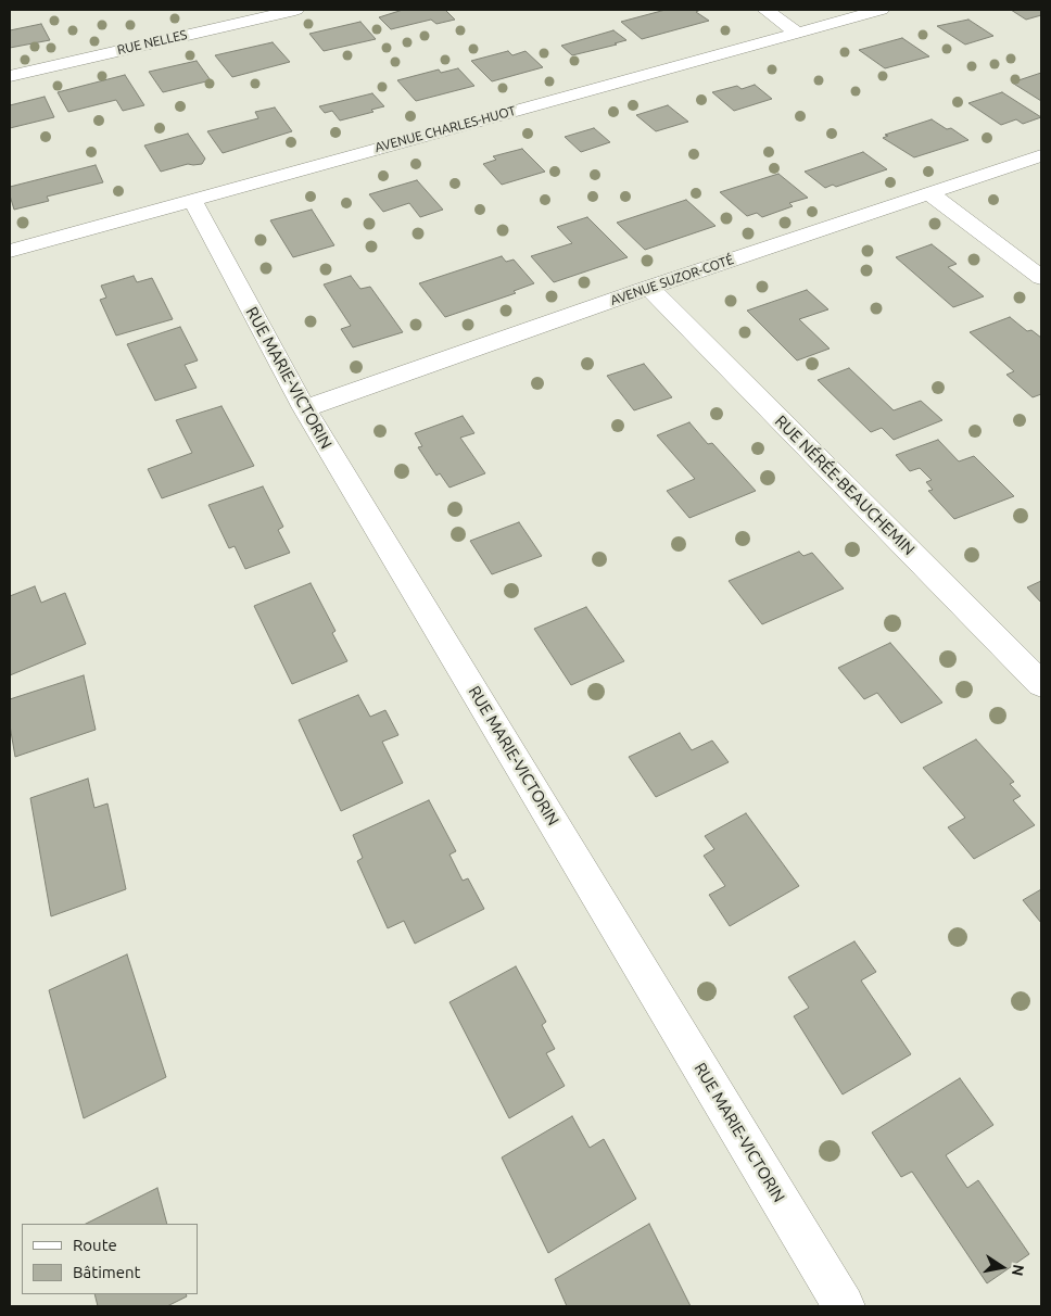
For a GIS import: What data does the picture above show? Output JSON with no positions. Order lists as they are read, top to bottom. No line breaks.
{"streets":{"street":["RUE NELLES","AVENUE CHARLES-HUOT","AVENUE SUZOR-COTÉ","RUE MARIE-VICTORIN","RUE NÉRÉE-BEAUCHEMIN"]},"crossings":[["AVENUE CHARLES-HUOT","RUE MARIE-VICTORIN"],["AVENUE SUZOR-COTÉ","RUE MARIE-VICTORIN"],["AVENUE SUZOR-COTÉ","RUE NÉRÉE-BEAUCHEMIN"]],"legend":["Route","Bâtiment"],"north":"right"}
